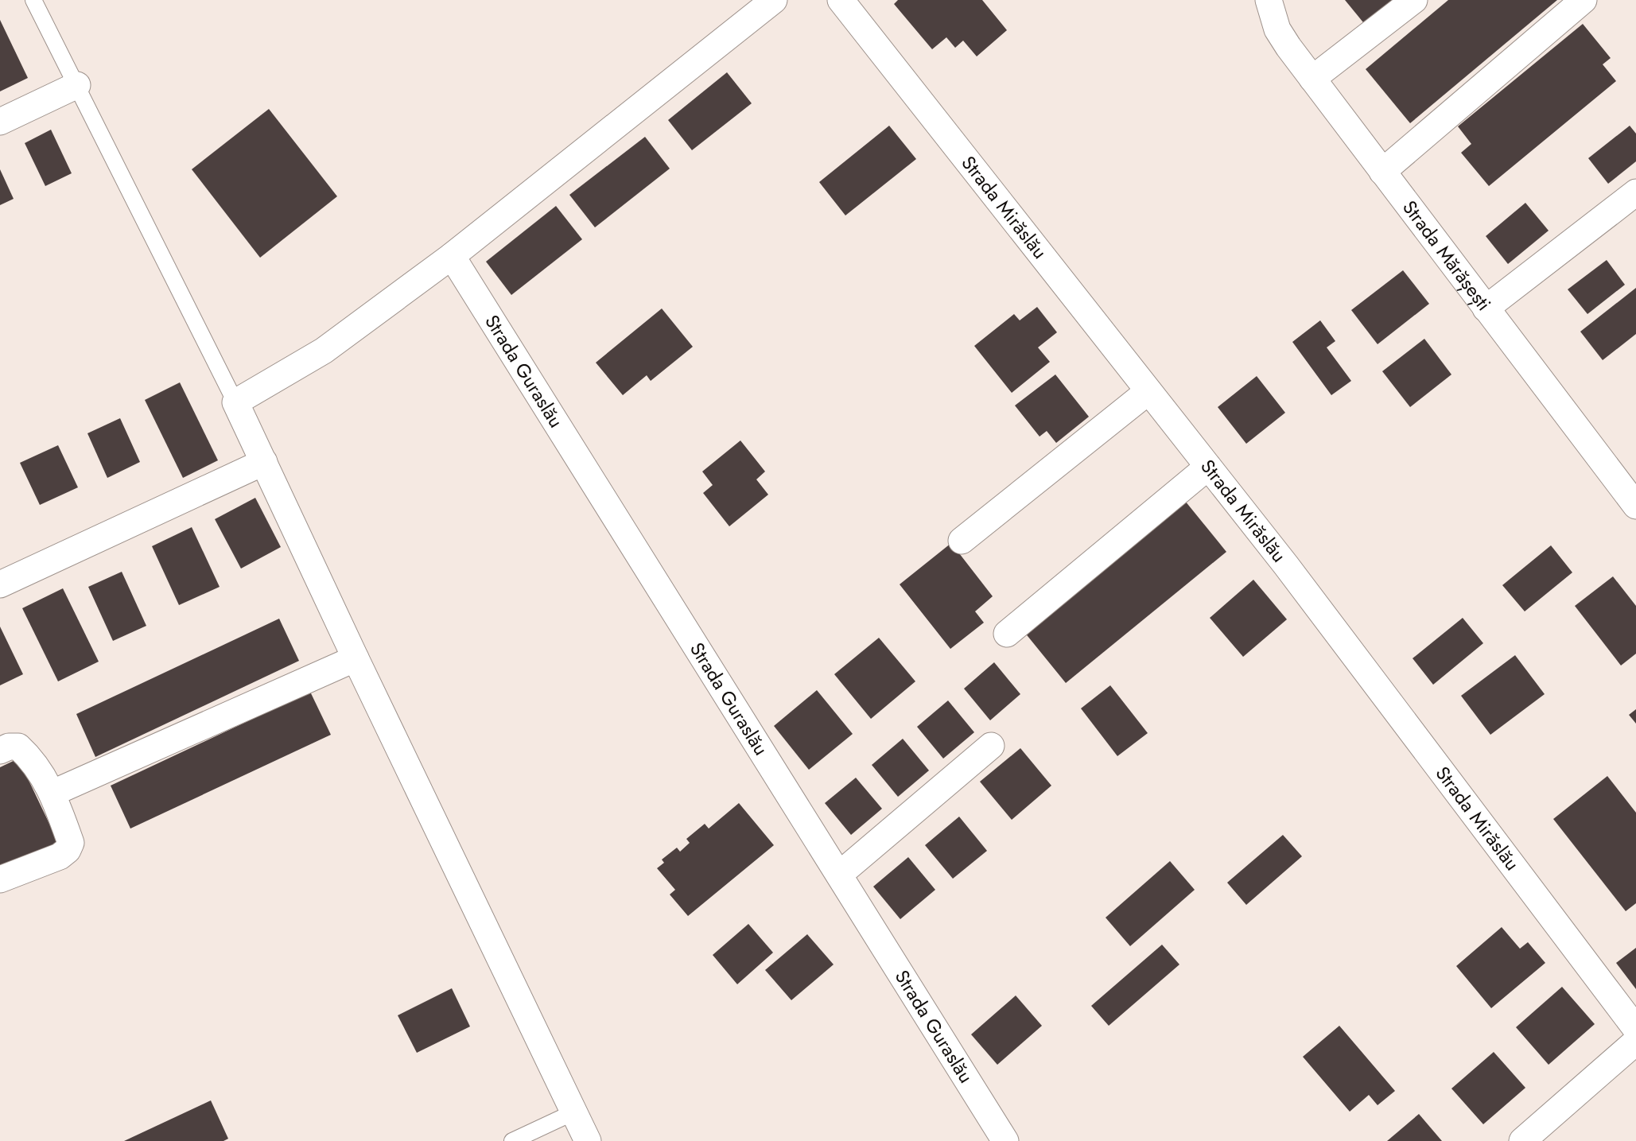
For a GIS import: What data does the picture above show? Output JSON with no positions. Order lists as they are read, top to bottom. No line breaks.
{"streets":{"street":["Strada Mirăslău","Strada Mărășești","Strada Guraslău"]}}
